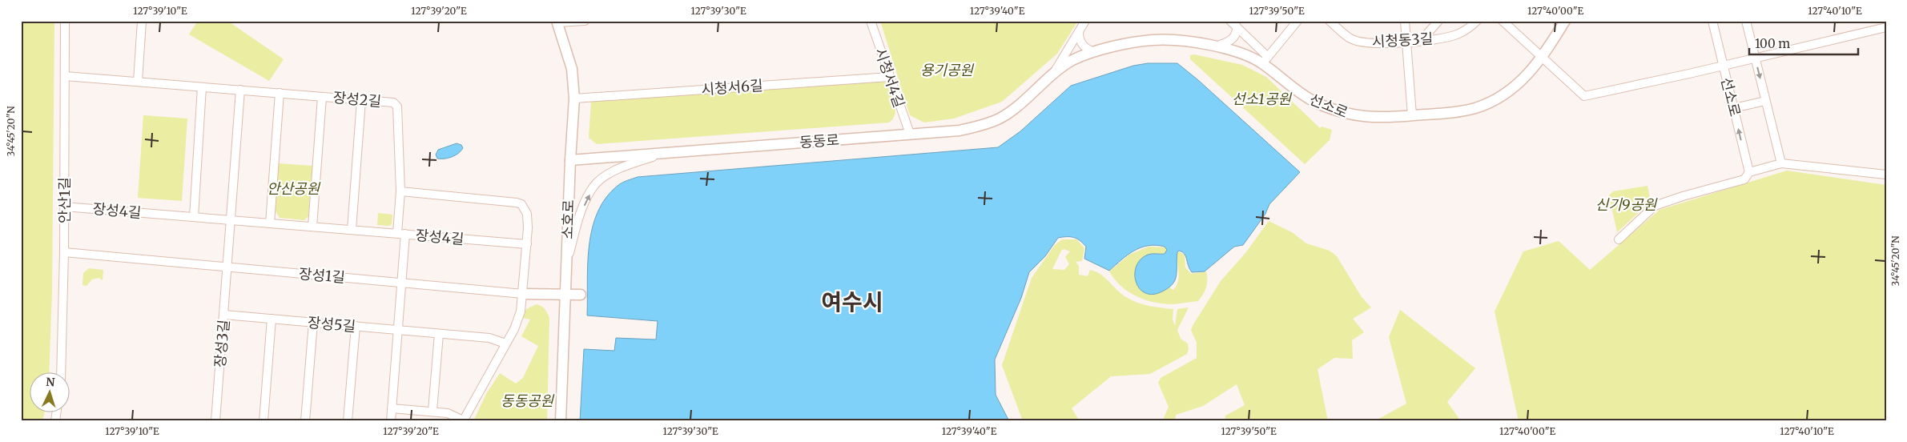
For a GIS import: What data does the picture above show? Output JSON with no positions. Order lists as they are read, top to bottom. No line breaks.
{"streets":{"street":["시청동3길","시청서4길","시청서6길","선소로","장성2길","동동로","안산1길","장성4길","소호로","장성1길","장성5길","장성3길"]},"crossings":[["시청서4길","시청서6길"],["시청서4길","동동로"],["시청서6길","소호로"],["선소로","동동로"],["장성2길","안산1길"],["장성2길","장성4길"],["장성2길","장성1길"],["장성2길","장성5길"],["장성2길","장성3길"],["동동로","소호로"],["안산1길","장성4길"],["안산1길","장성1길"],["장성4길","장성3길"],["소호로","장성1길"],["장성1길","장성3길"],["장성5길","장성3길"]],"districts":["여수시"],"parks":["용기공원","선소1공원","안산공원","신기9공원","동동공원"],"scale_bar":"100 m","north":"top","coordinates":["127°39'10\"E","127°39'20\"E","127°39'30\"E","127°39'40\"E","127°39'50\"E","127°40'00\"E","127°40'10\"E","34°45'20\"N"]}
